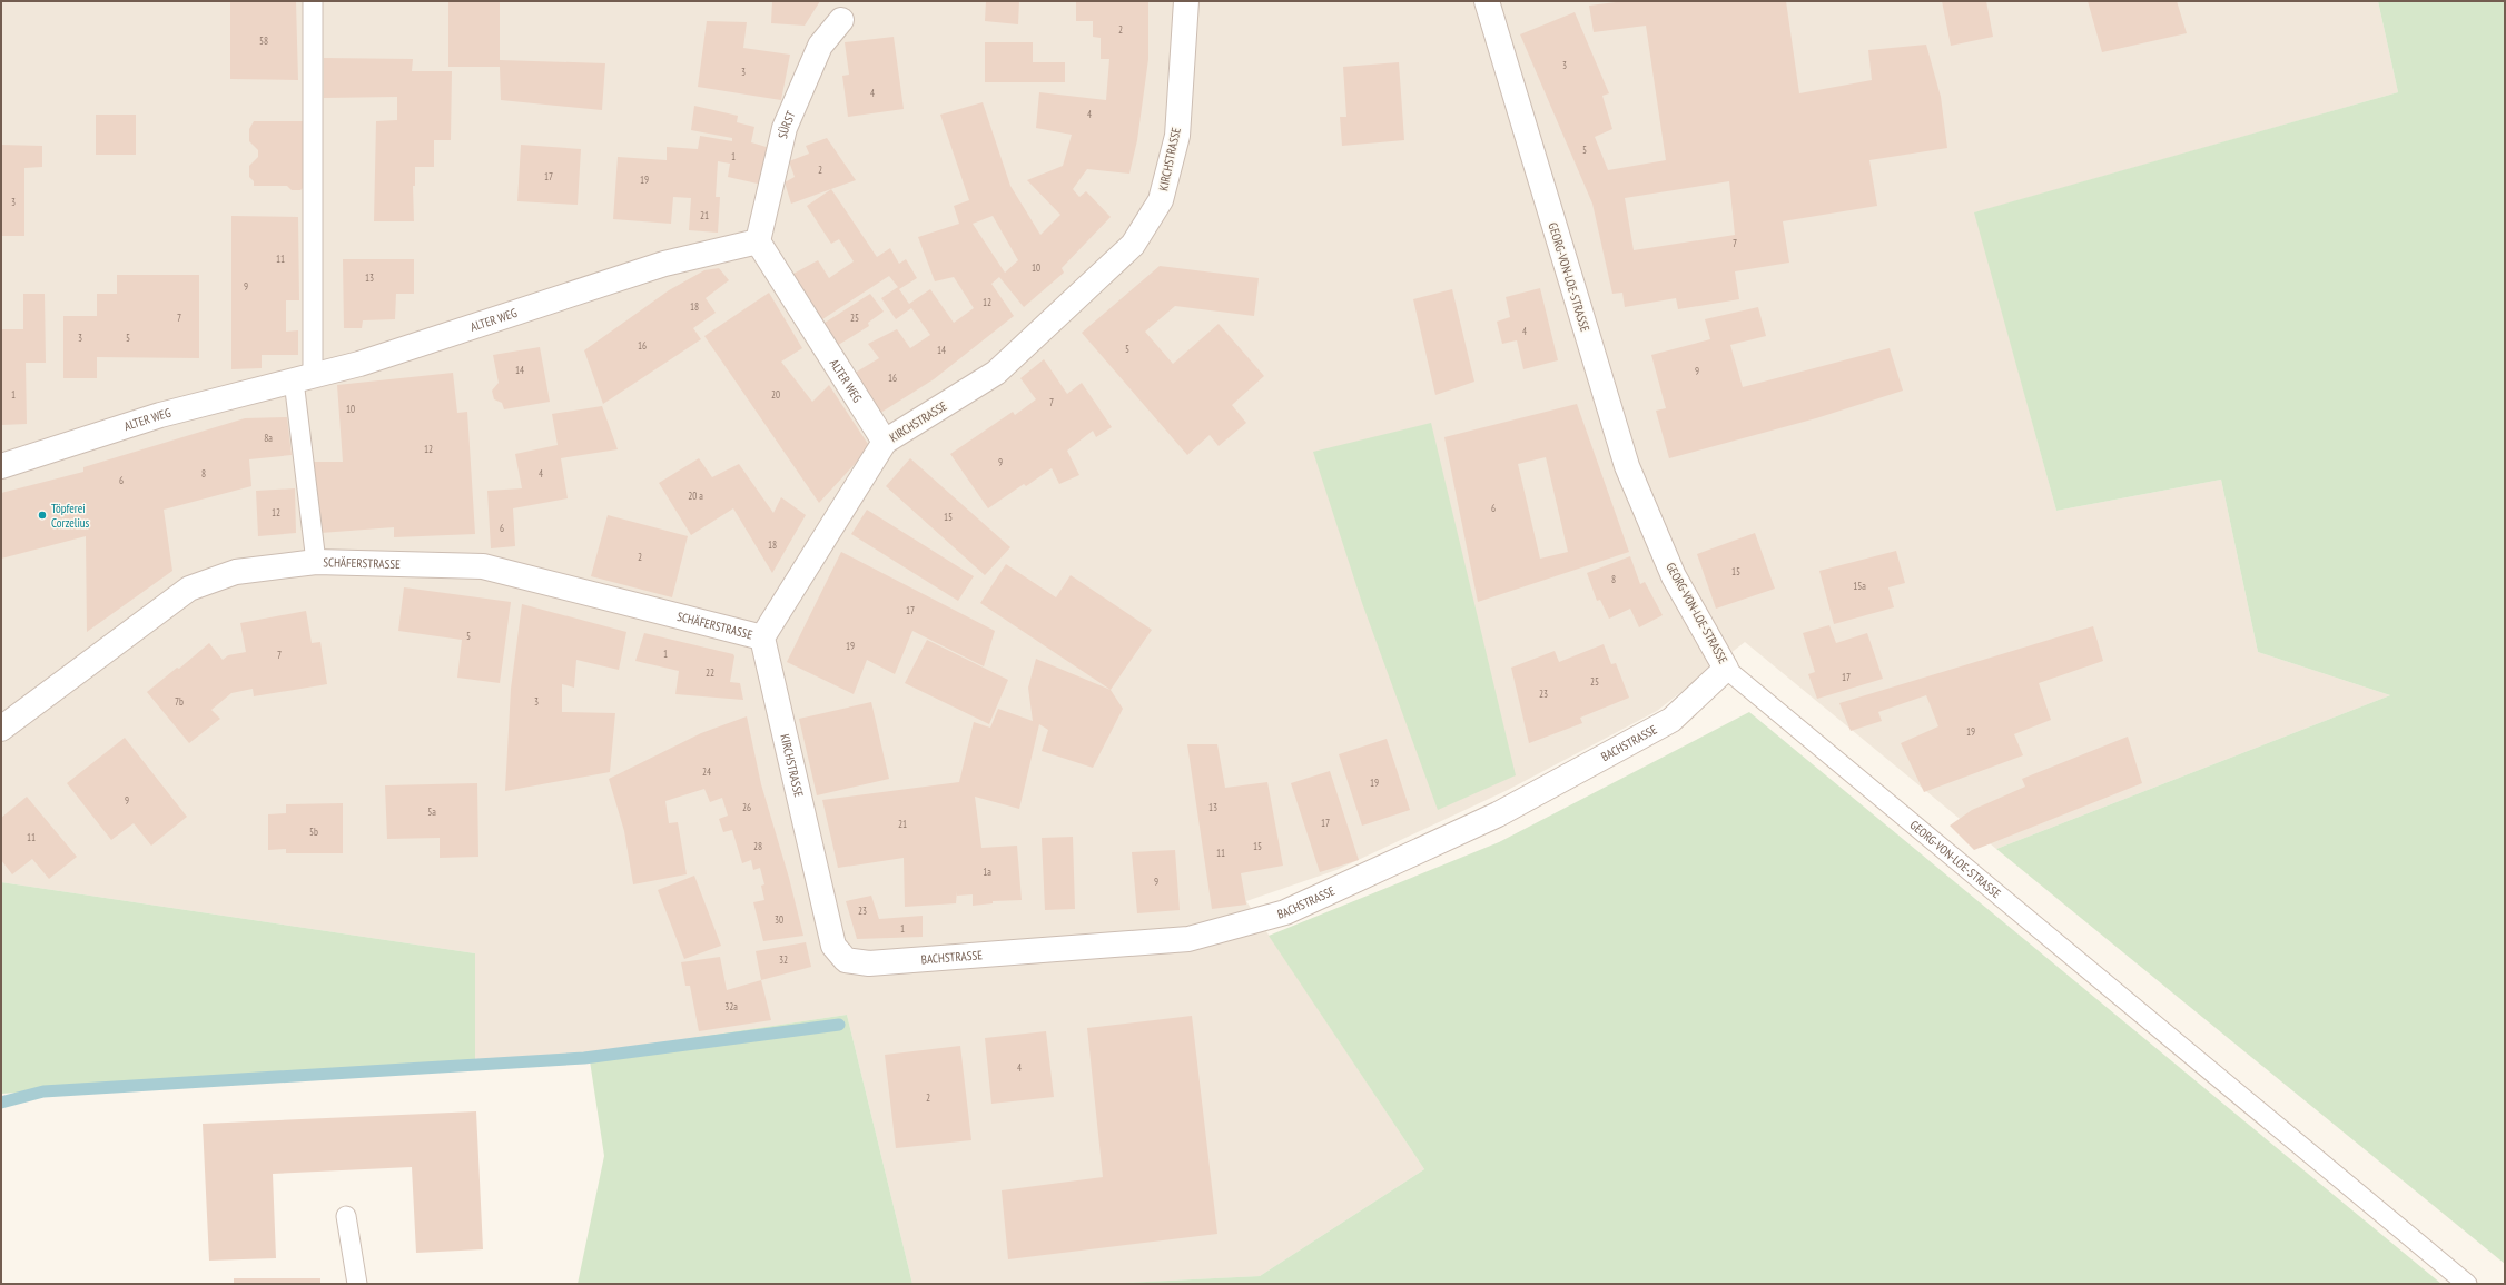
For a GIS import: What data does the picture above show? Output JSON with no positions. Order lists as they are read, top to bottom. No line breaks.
{"streets":{"street":["SÜRST","KIRCHSTRASSE","GEORG-VON-LOE-STRASSE","ALTER WEG","SCHÄFERSTRASSE","BACHSTRASSE"]},"crossings":[["SÜRST","ALTER WEG"],["KIRCHSTRASSE","ALTER WEG"],["KIRCHSTRASSE","SCHÄFERSTRASSE"],["KIRCHSTRASSE","BACHSTRASSE"],["GEORG-VON-LOE-STRASSE","BACHSTRASSE"]],"places":["Töpferei Corzelius"],"house_numbers":["2","58","3","3","4","4","5","1","2","17","19","3","21","7","11","10","13","9","12","18","7","25","4","3","5","16","5","14","14","9","16","1","20","7","10","8a","12","9","8","4","6","20 a","6","12","15","6","18","2","15","8","15a","17","5","19","1","7","22","17","25","23","7b","3","19","24","19","9","26","13","5a","17","21","5b","11","28","15","11","1a","9","23","30","1","32","32a","4","2"]}
